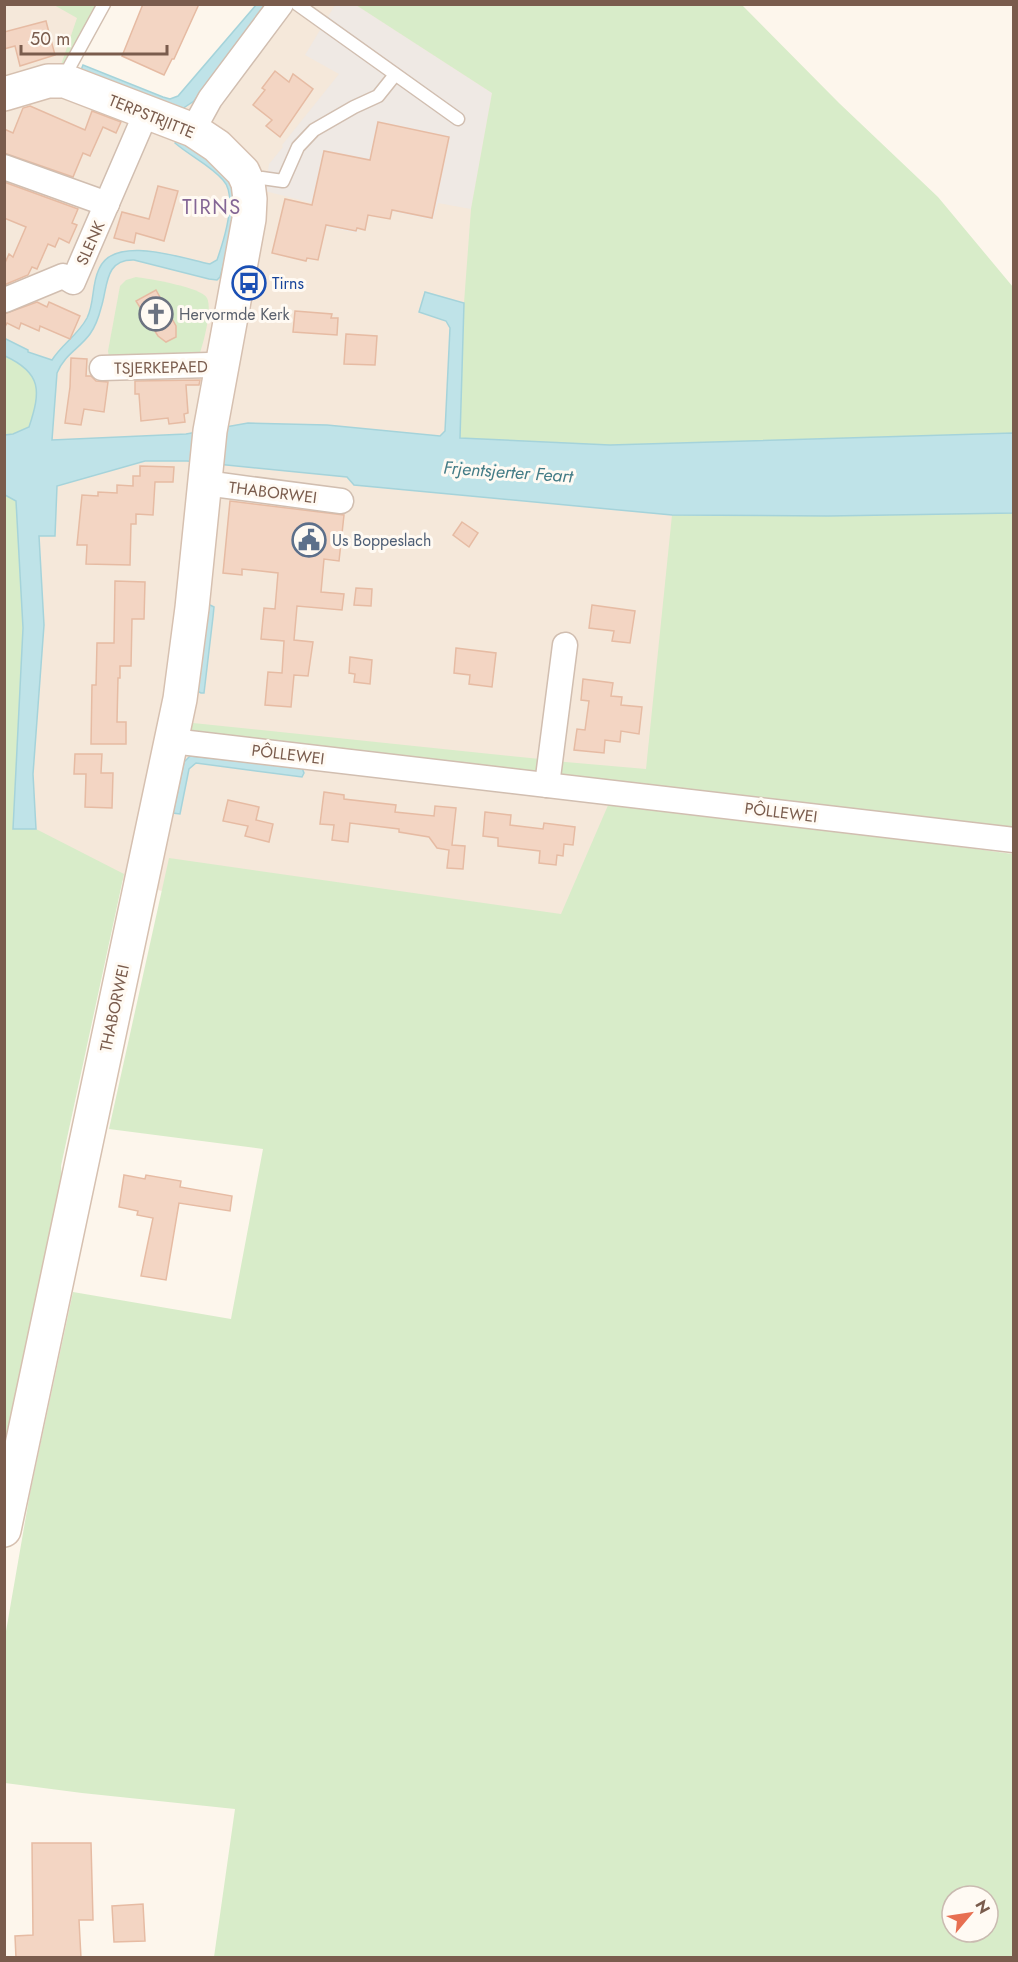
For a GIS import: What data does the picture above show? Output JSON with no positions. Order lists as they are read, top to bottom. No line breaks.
{"streets":{"street":["TERPSTRJITTE","SLENK","TSJERKEPAED","THABORWEI","PÔLLEWEI"]},"crossings":[["TERPSTRJITTE","SLENK"],["TSJERKEPAED","THABORWEI"],["THABORWEI","PÔLLEWEI"]],"districts":["TIRNS"],"water":["Frjentsjerter Feart"],"places":{"bus stop":["Tirns"],"church":["Hervormde Kerk"],"public building":["Us Boppeslach"]},"scale_bar":"50 m","north":"top right"}
